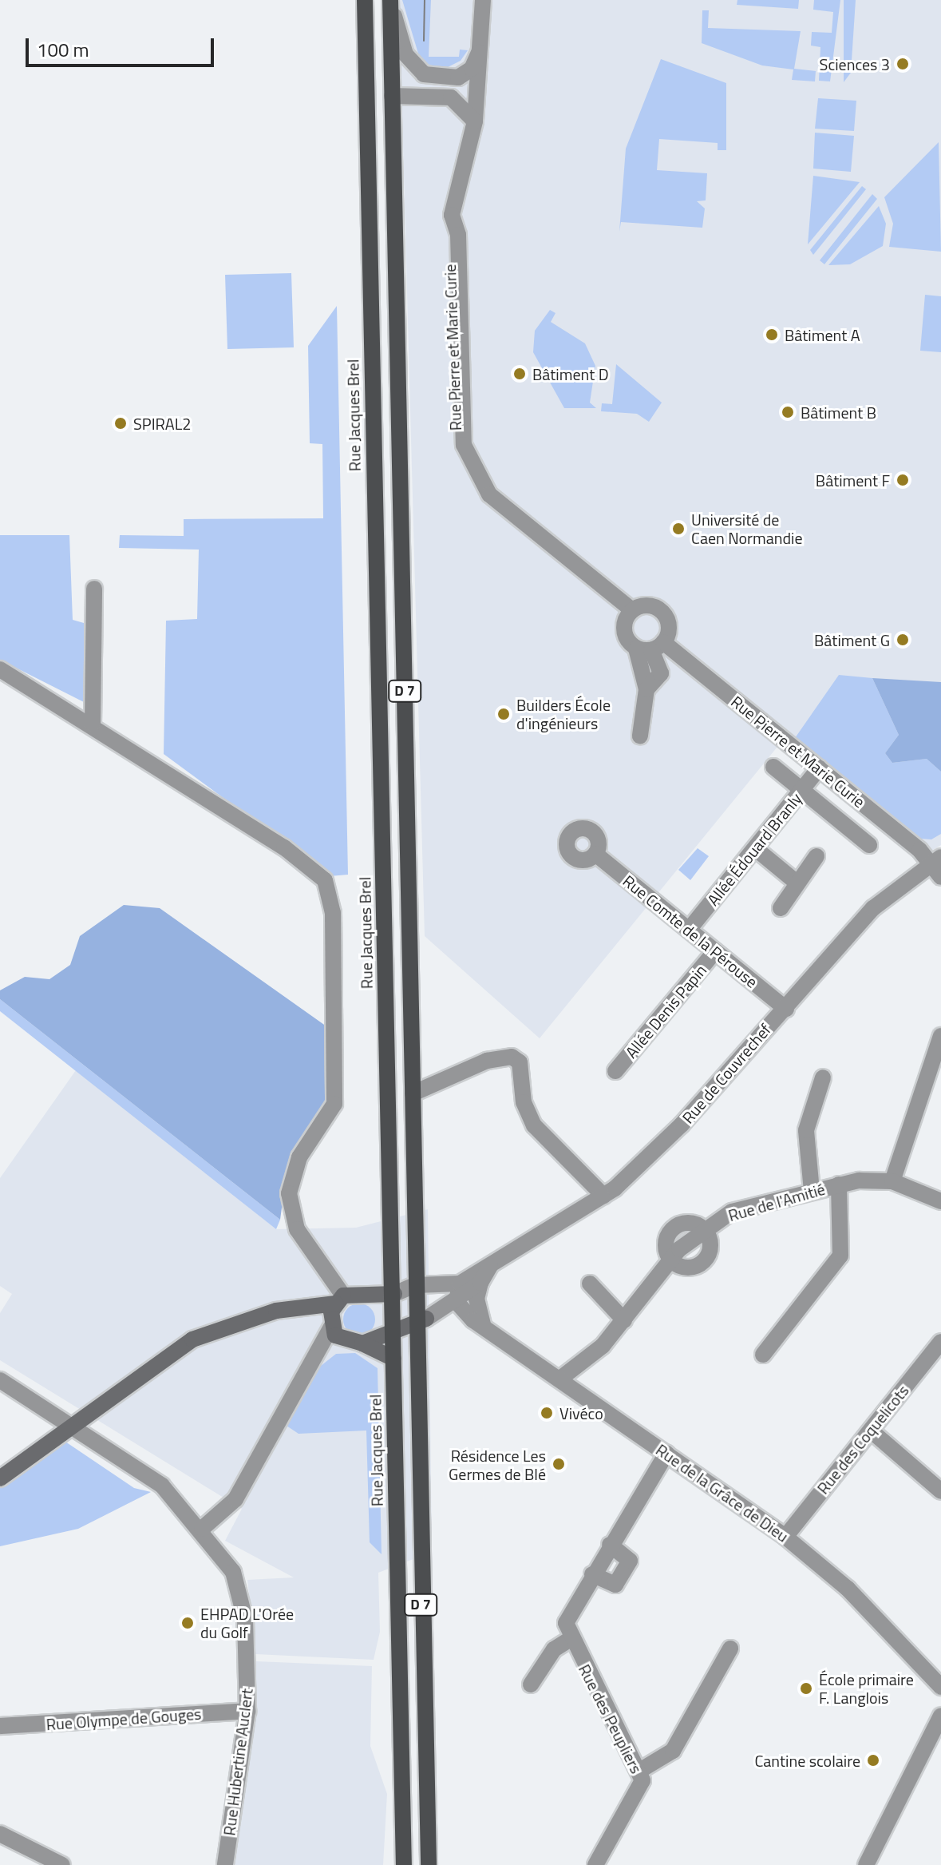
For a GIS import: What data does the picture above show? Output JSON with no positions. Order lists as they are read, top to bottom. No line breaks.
{"streets":{"main road":["Rue Jacques Brel","D 7"],"street":["Rue Pierre et Marie Curie","Allée Édouard Branly","Rue Comte de la Pérouse","Allée Denis Papin","Rue de Couvrechef","Rue de l'Amitié","Rue des Coquelicots","Rue de la Grâce de Dieu","Rue Olympe de Gouges","Rue des Peupliers","Rue Hubertine Auclert"]},"crossings":[["Rue Pierre et Marie Curie","Allée Édouard Branly"],["Rue Pierre et Marie Curie","Rue de Couvrechef"],["Rue Jacques Brel","Rue de Couvrechef"],["D 7","Rue de Couvrechef"],["Allée Édouard Branly","Rue Comte de la Pérouse"],["Rue Comte de la Pérouse","Allée Denis Papin"],["Rue Comte de la Pérouse","Rue de Couvrechef"],["Rue de Couvrechef","Rue de la Grâce de Dieu"],["Rue des Coquelicots","Rue de la Grâce de Dieu"],["Rue Olympe de Gouges","Rue Hubertine Auclert"]],"places":["Sciences 3","Bâtiment A","Bâtiment D","Bâtiment B","SPIRAL2","Bâtiment F","Université de Caen Normandie","Bâtiment G","Builders École d'ingénieurs","Vivéco","Résidence Les Germes de Blé","EHPAD L'Orée du Golf","École primaire F. Langlois","Cantine scolaire"],"scale_bar":"100 m"}
